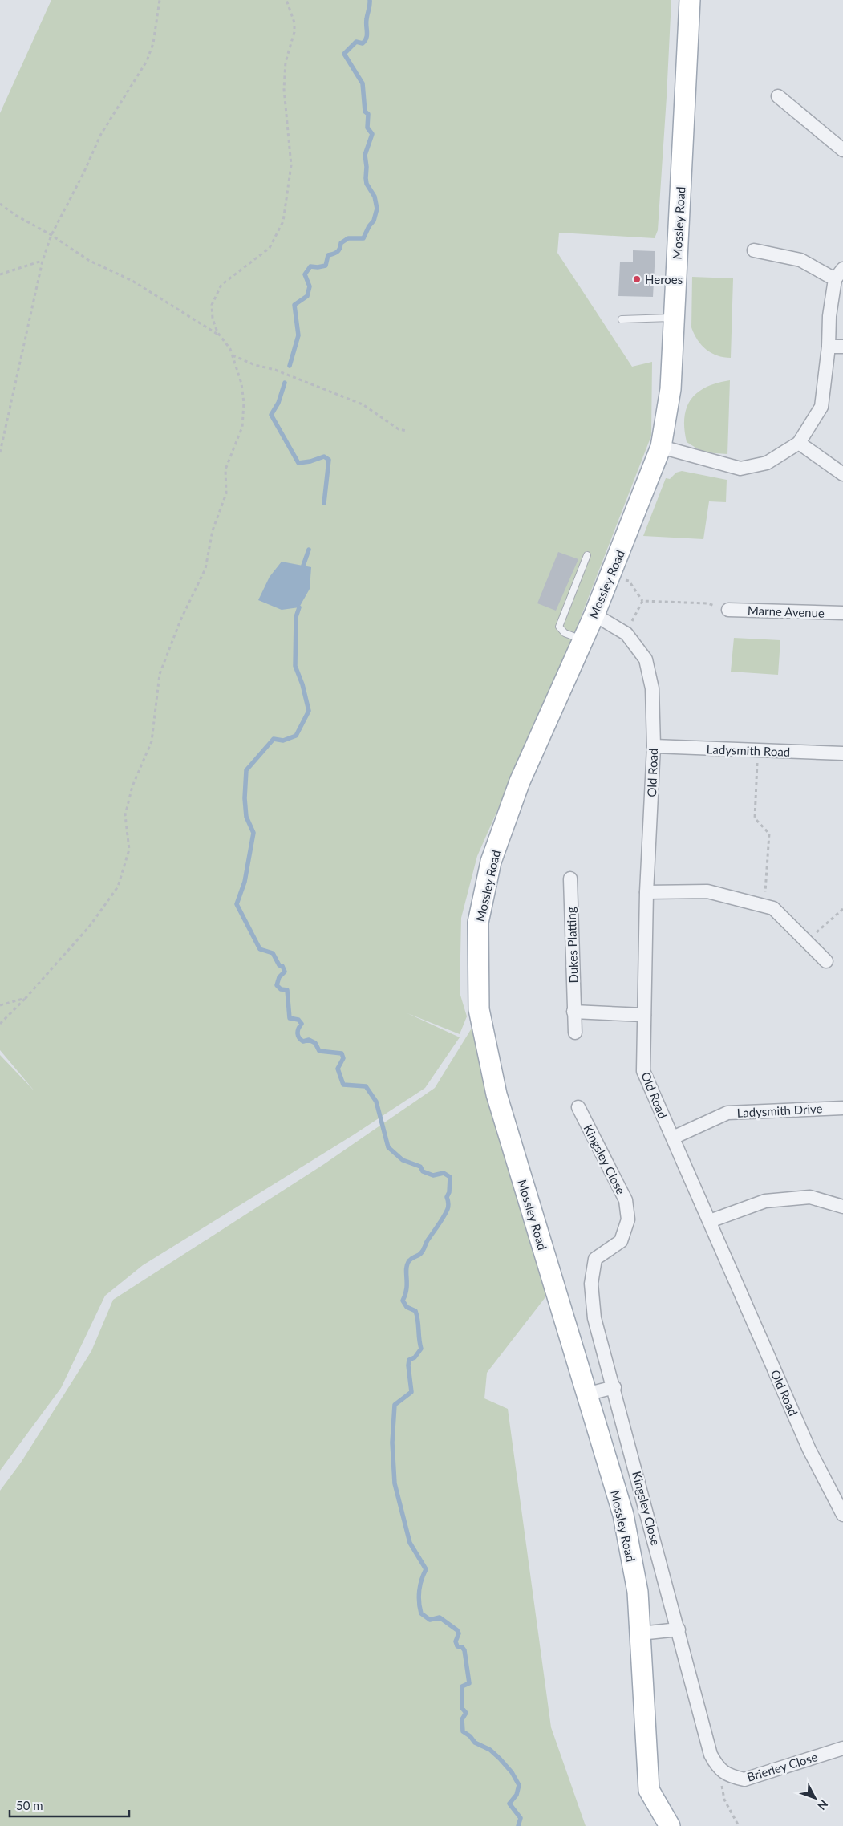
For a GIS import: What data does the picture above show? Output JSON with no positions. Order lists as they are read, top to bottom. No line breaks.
{"streets":{"main road":["Mossley Road"],"street":["Marne Avenue","Ladysmith Road","Old Road","Dukes Platting","Ladysmith Drive","Kingsley Close","Brierley Close"]},"crossings":[["Mossley Road","Old Road"],["Ladysmith Road","Old Road"],["Old Road","Ladysmith Drive"],["Kingsley Close","Brierley Close"]],"places":["Heroes"],"scale_bar":"50 m","north":"bottom right"}
